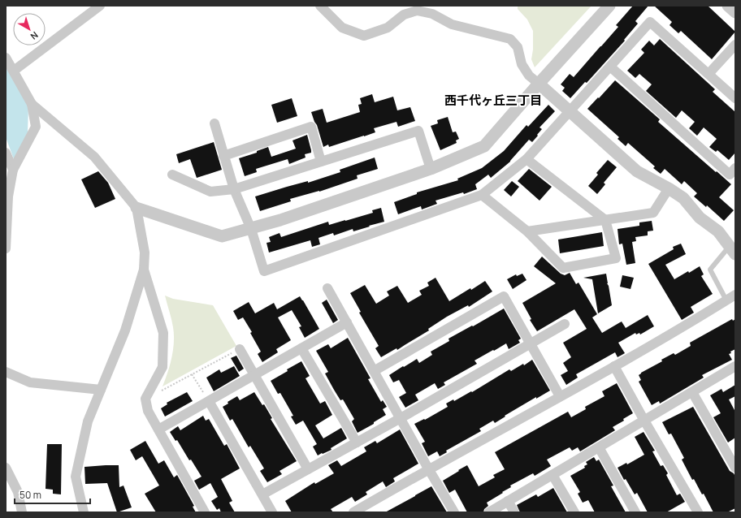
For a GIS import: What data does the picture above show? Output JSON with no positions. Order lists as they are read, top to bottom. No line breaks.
{"districts":["西千代ヶ丘三丁目"],"scale_bar":"50 m","north":"bottom right"}
